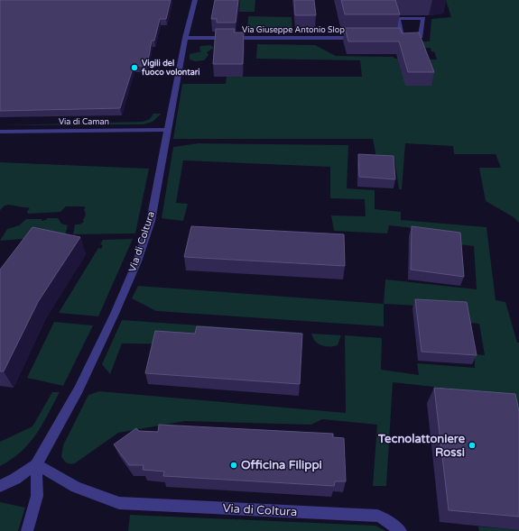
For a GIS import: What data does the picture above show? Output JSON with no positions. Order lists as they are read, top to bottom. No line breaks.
{"streets":{"street":["Via Giuseppe Antonio Slop","Via di Caman","Via di Coltura"]},"crossings":[["Via Giuseppe Antonio Slop","Via di Coltura"],["Via di Caman","Via di Coltura"]],"places":["Vigili del fuoco volontari","Tecnolattoniere Rossi","Officina Filippi"]}
